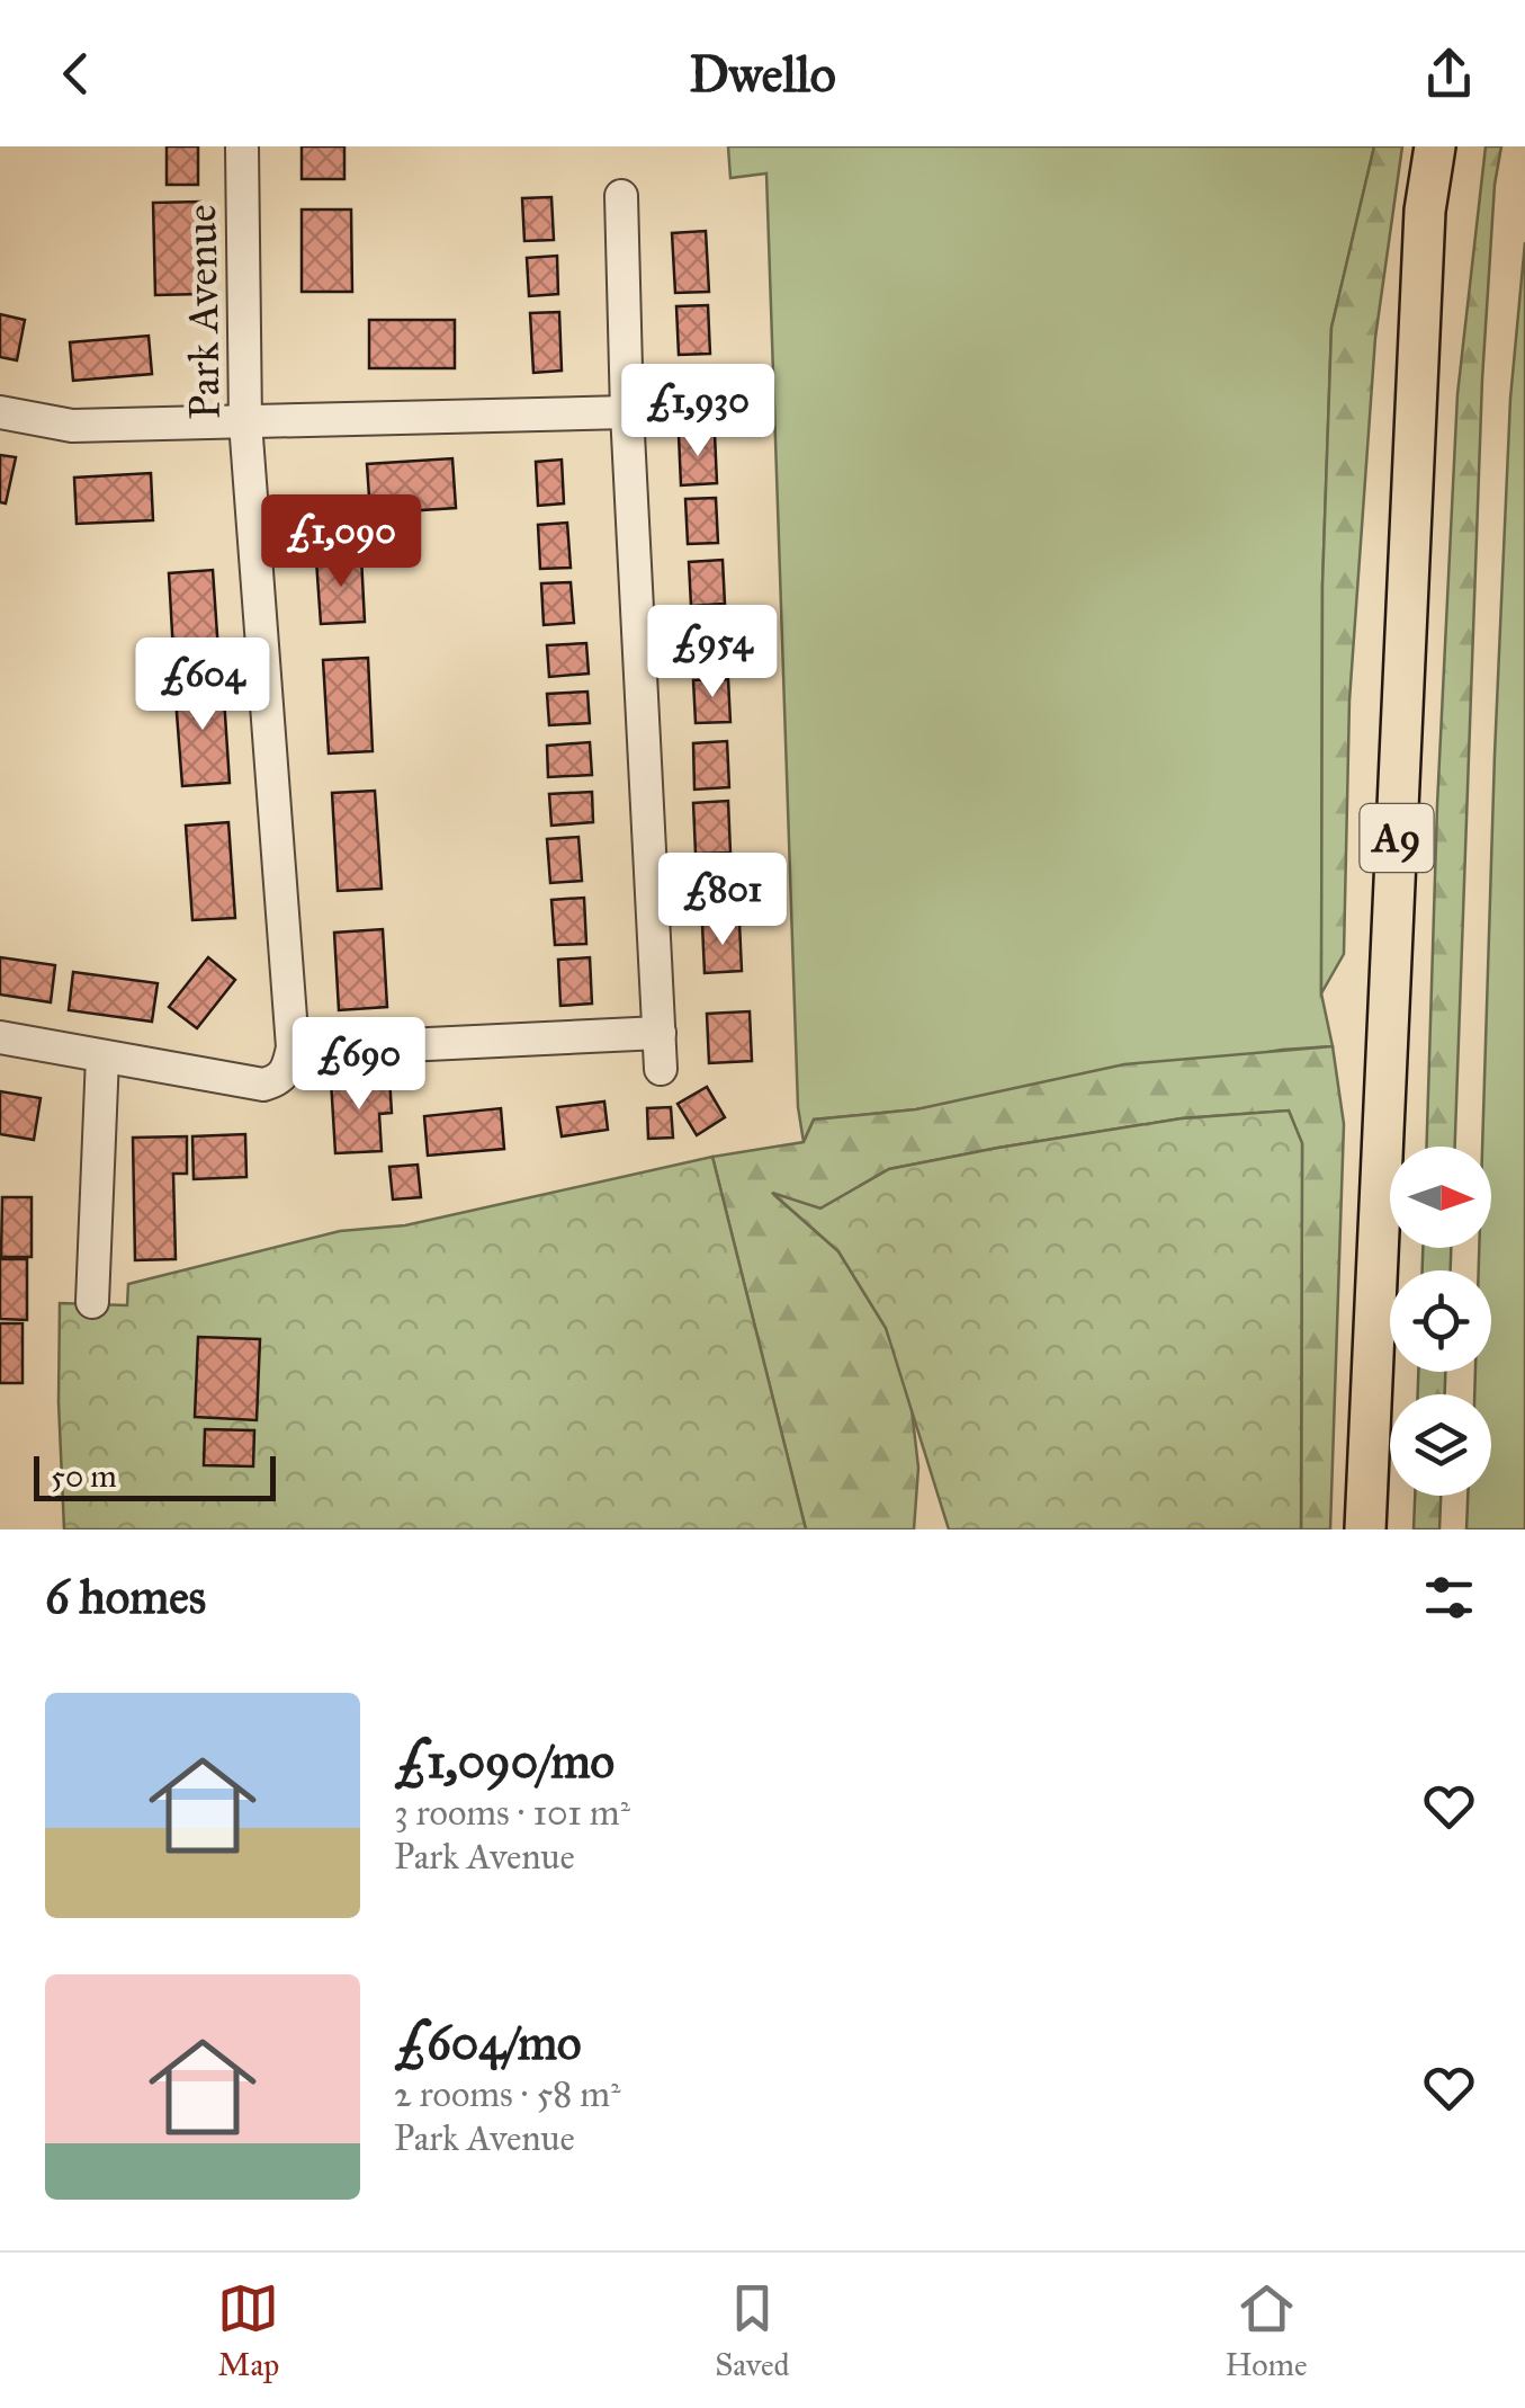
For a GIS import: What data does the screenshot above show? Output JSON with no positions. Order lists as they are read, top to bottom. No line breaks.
{"streets":{"main road":["A9"],"street":["Park Avenue"]},"scale_bar":"50 m","north":"right","page":{"header":"Dwello","price":["£1,930","£1,090","£954","£604","£801","£690"],"scale":"50 m","heading":"6 homes","list":[{"name":"£1,090/mo","note":"3 rooms · 101 m² · Park Avenue"},{"name":"£604/mo","note":"2 rooms · 58 m² · Park Avenue"}],"tabs":["Map","Saved","Home"]}}
